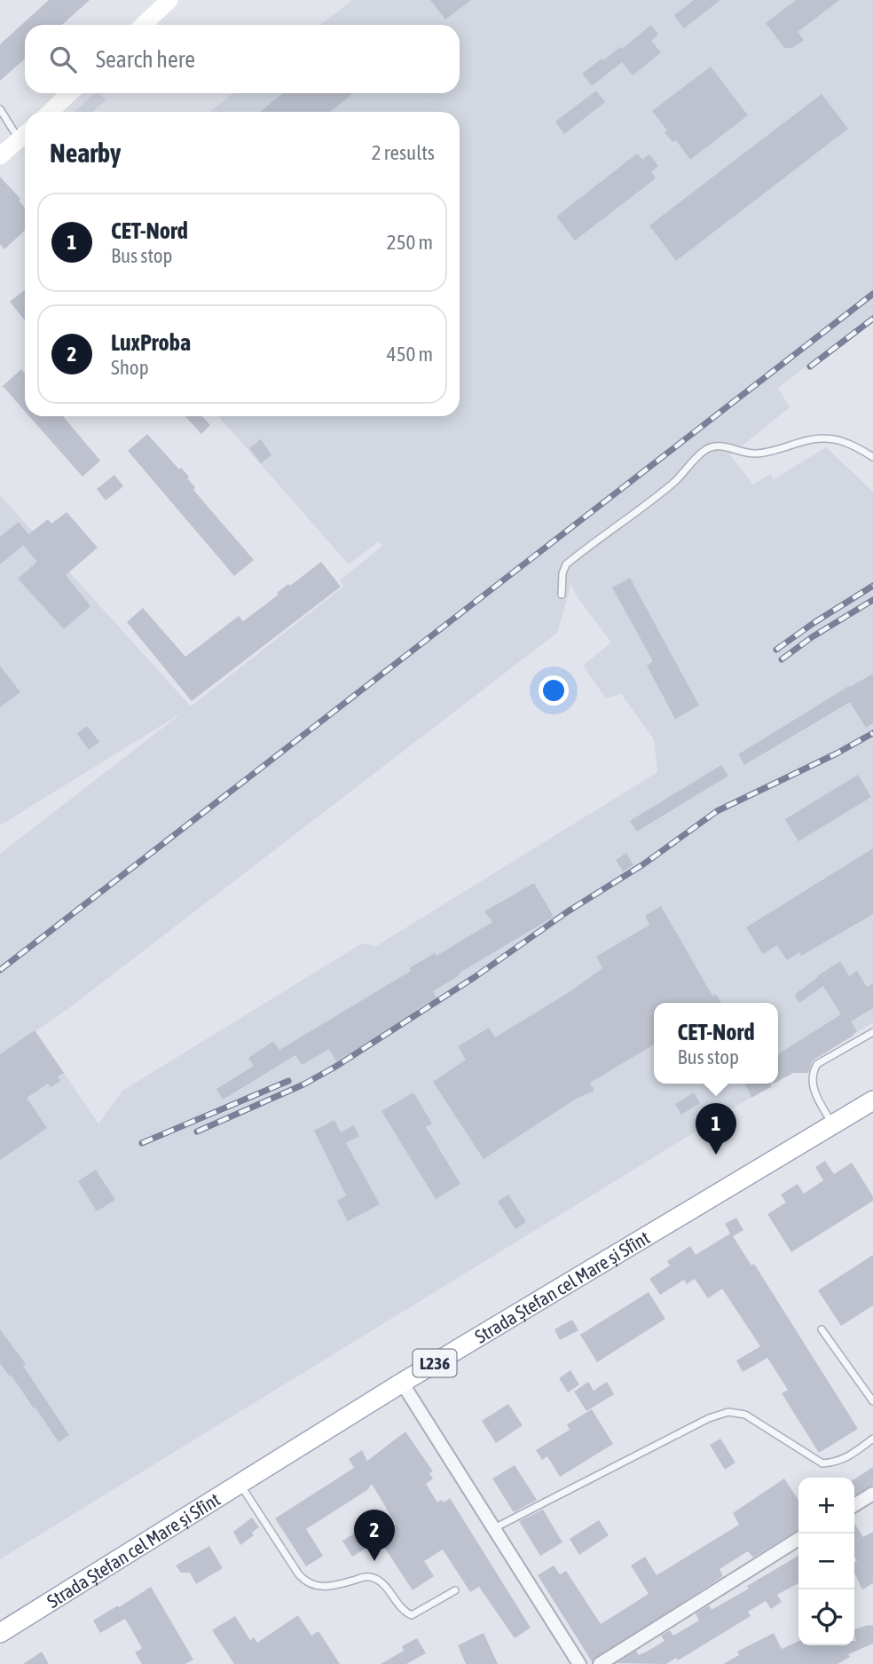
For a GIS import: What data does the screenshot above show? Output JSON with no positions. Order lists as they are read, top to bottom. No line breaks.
{"streets":{"main road":["Strada Ștefan cel Mare și Sfînt","L236"]},"page":{"search":"Search here","heading":["Nearby","2 results"],"list":[{"mark":"1","name":"CET-Nord","note":"Bus stop","value":"250 m"},{"mark":"2","name":"LuxProba","note":"Shop","value":"450 m"}],"popup":["CET-Nord","Bus stop"],"pins":["1","2"],"map_buttons":["+","−"]}}
